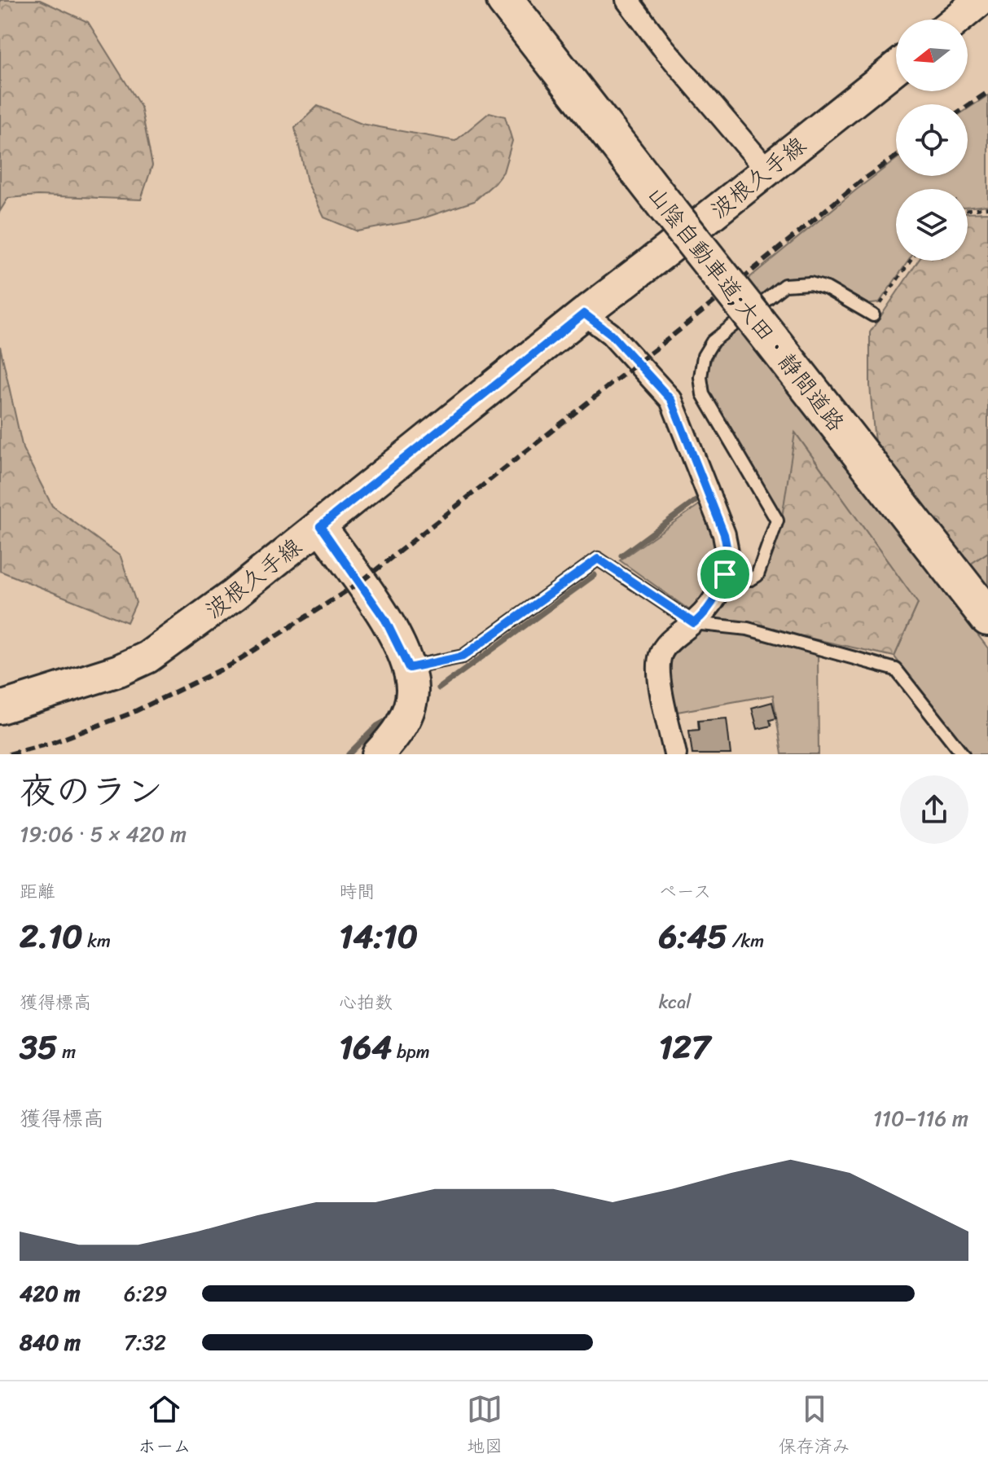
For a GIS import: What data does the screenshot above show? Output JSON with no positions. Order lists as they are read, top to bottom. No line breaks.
{"streets":{"highway":["山陰自動車道;大田・静間道路"],"main road":["波根久手線"]},"north":"left","page":{"heading":["夜のラン","19:06 · 5 × 420 m"],"stats":[["距離","2.10 km"],["時間","14:10"],["ペース","6:45 /km"],["獲得標高","35 m"],["心拍数","164 bpm"],["kcal","127"]],"chart":["獲得標高","110–116 m"],"list":[{"name":"420 m","note":"6:29"},{"name":"840 m","note":"7:32"}],"tabs":["ホーム","地図","保存済み"]}}
